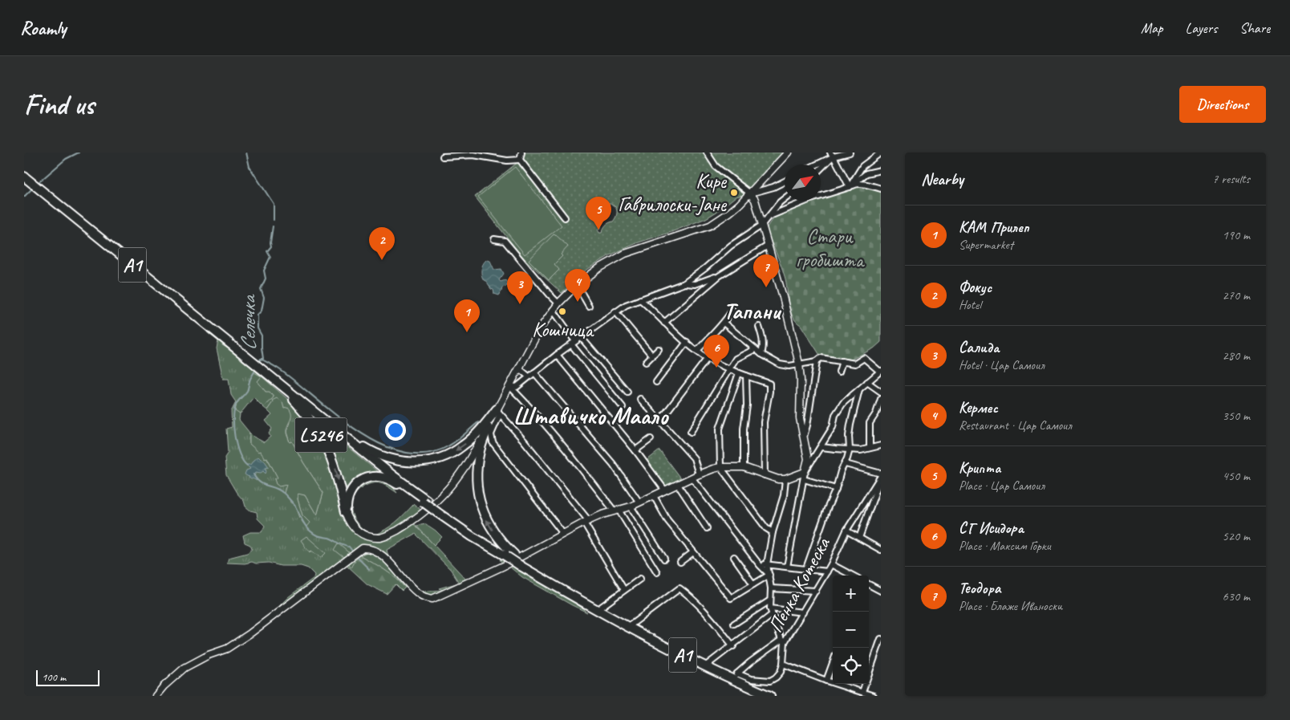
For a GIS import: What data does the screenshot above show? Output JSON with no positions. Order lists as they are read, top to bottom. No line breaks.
{"streets":{"main road":["A1","L5246"],"street":["Пенка Котеска"]},"crossings":[["A1","L5246"],["A1","Пенка Котеска"]],"districts":["Тапани","Штавичко Маало"],"water":["Селечка"],"parks":["Стари гробишта"],"places":["Кире Гаврилоски-Јане","Кошница"],"scale_bar":"100 m","north":"top right","page":{"header":"Roamly","nav":["Map","Layers","Share"],"buttons":"Directions","title":"Find us","heading":["Nearby","7 results"],"pins":["5","2","7","4","3","1","6"],"list":[{"mark":"1","name":"КАМ Прилеп","note":"Supermarket","value":"190 m"},{"mark":"2","name":"Фокус","note":"Hotel","value":"270 m"},{"mark":"3","name":"Салида","note":"Hotel · Цар Самоил","value":"280 m"},{"mark":"4","name":"Кермес","note":"Restaurant · Цар Самоил","value":"350 m"},{"mark":"5","name":"Крипта","note":"Place · Цар Самоил","value":"450 m"},{"mark":"6","name":"СГ Исидора","note":"Place · Максим Горки","value":"520 m"},{"mark":"7","name":"Теодора","note":"Place · Блаже Иваноски","value":"630 m"}],"map_buttons":["+","−"],"scale":"100 m"}}
